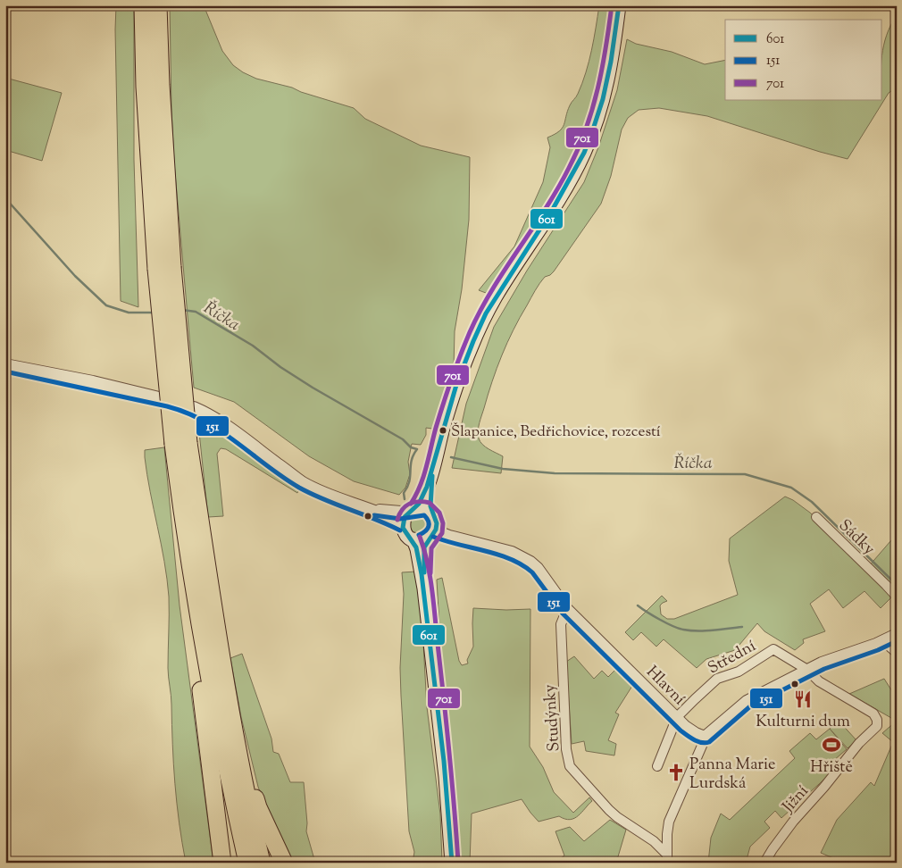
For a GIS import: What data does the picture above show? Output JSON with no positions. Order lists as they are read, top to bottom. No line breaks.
{"streets":{"street":["Sádky","Střední","Hlavní","Studýnky","Jižní"]},"crossings":[["Střední","Hlavní"],["Střední","Jižní"],["Hlavní","Studýnky"]],"water":["Říčka"],"places":{"other":["Šlapanice, Bedřichovice, rozcestí"],"restaurant":["Kulturni dum"],"sports":["Hřiště"],"church":["Panna Marie Lurdská"]},"lines":["transit line 601","transit line 701","transit line 151"],"legend":["601","151","701"]}
